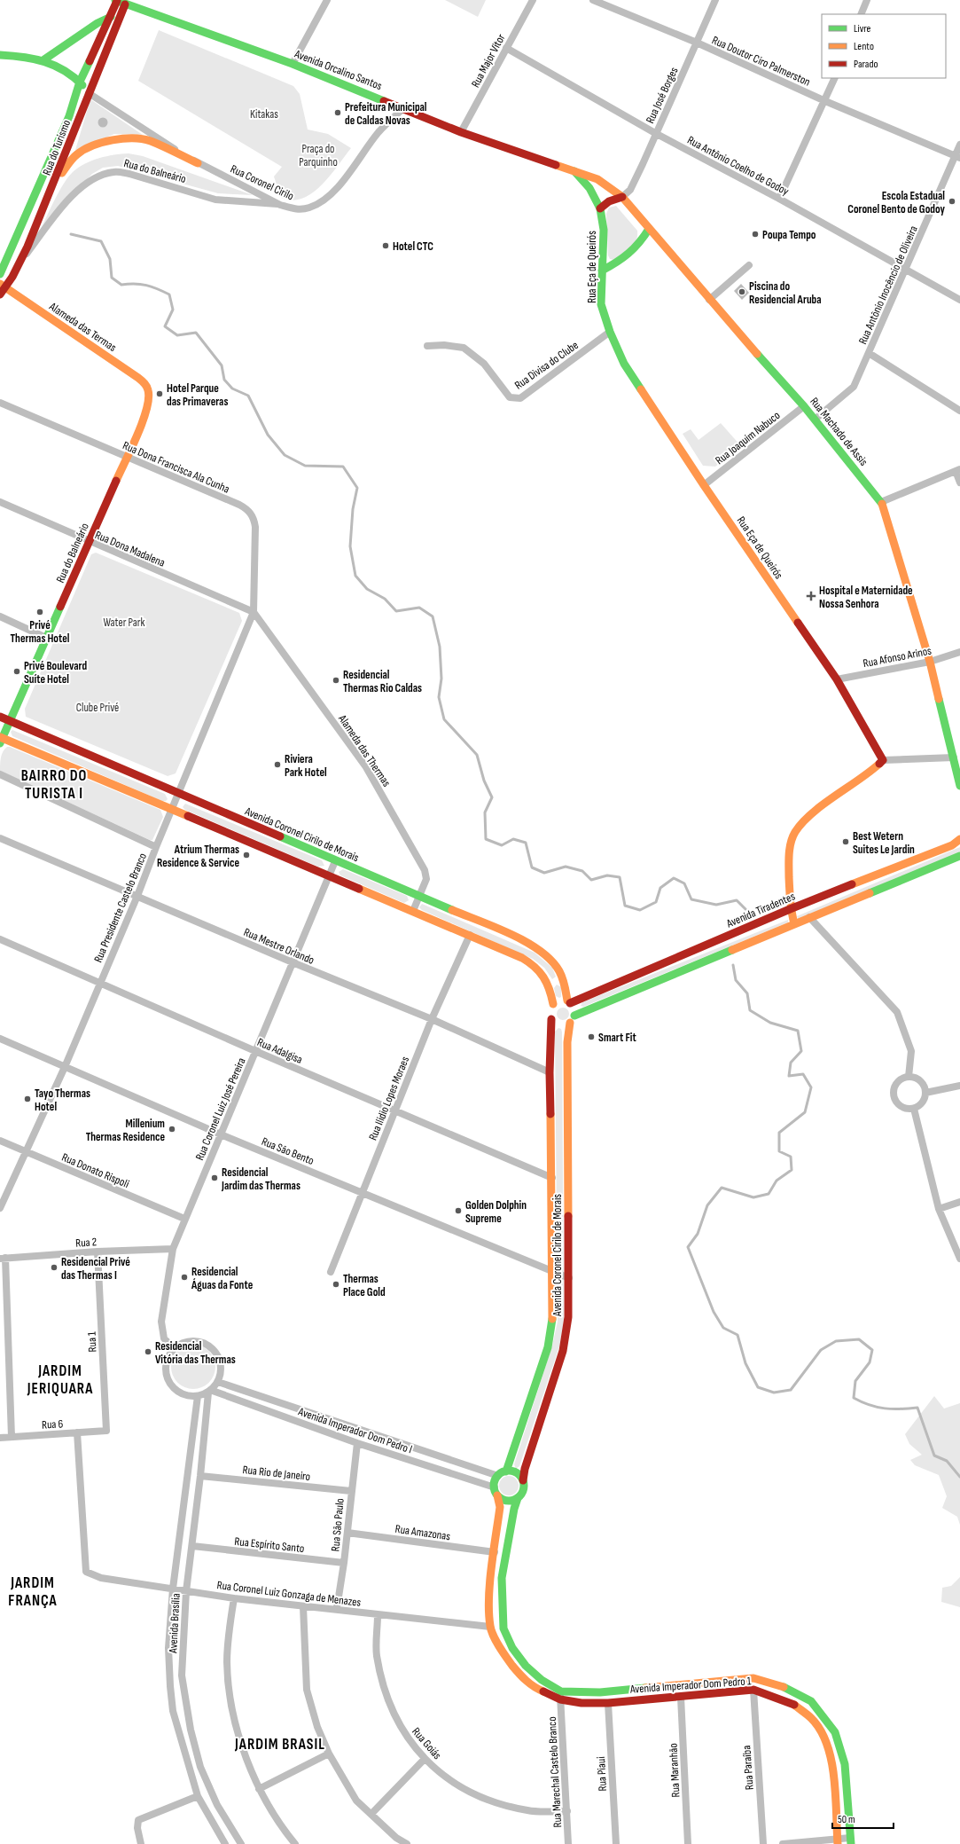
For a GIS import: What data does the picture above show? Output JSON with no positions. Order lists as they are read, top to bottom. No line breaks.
{"streets":{"main road":["Avenida Orcalino Santos","Rua do Turismo","Rua do Balneário","Rua Eça de Queirós","Alameda das Termas","Rua Machado de Assis","Avenida Coronel Cirilo de Morais","Avenida Tiradentes","Avenida Imperador Dom Pedro 1"],"street":["Rua Major Vitor","Rua Doutor Ciro Palmerston","Rua José Borges","Rua Antônio Coelho de Godoy","Rua Coronel Cirilo","Rua Antônio Inocêncio de Oliveira","Rua Divisa do Clube","Rua Joaquim Nabuco","Rua Dona Francisca Ala Cunha","Rua Dona Madalena","Rua Afonso Arinos","Alameda das Thermas","Rua Presidente Castelo Branco","Rua Mestre Orlando","Rua Adalgisa","Rua Ilidio Lopes Moraes","Rua Coronel Luiz José Pereira","Rua São Bento","Rua Donato Rispoli","Rua 2","Rua 1","Rua 6","Avenida Imperador Dom Pedro l","Rua Rio de Janeiro","Rua São Paulo","Rua Amazonas","Rua Espírito Santo","Rua Coronel Luiz Gonzaga de Menazes","Avenida Brasília","Rua Goiás","Rua Paraíba","Rua Maranhão","Rua Marechal Castelo Branco","Rua Piaui"]},"crossings":[["Rua Major Vitor","Avenida Orcalino Santos"],["Rua Major Vitor","Rua Antônio Coelho de Godoy"],["Rua Doutor Ciro Palmerston","Rua José Borges"],["Rua Doutor Ciro Palmerston","Rua Antônio Inocêncio de Oliveira"],["Avenida Orcalino Santos","Rua do Turismo"],["Avenida Orcalino Santos","Rua Coronel Cirilo"],["Avenida Orcalino Santos","Rua Eça de Queirós"],["Avenida Orcalino Santos","Rua Machado de Assis"],["Rua José Borges","Rua Antônio Coelho de Godoy"],["Rua José Borges","Rua Machado de Assis"],["Rua do Turismo","Rua do Balneário"],["Rua do Turismo","Rua Coronel Cirilo"],["Rua do Turismo","Alameda das Termas"],["Rua Antônio Coelho de Godoy","Rua Antônio Inocêncio de Oliveira"],["Rua do Balneário","Rua Coronel Cirilo"],["Rua do Balneário","Alameda das Termas"],["Rua do Balneário","Rua Dona Francisca Ala Cunha"],["Rua do Balneário","Rua Dona Madalena"],["Rua do Balneário","Avenida Coronel Cirilo de Morais"],["Rua Eça de Queirós","Rua Divisa do Clube"],["Rua Eça de Queirós","Rua Machado de Assis"],["Rua Eça de Queirós","Rua Joaquim Nabuco"],["Rua Eça de Queirós","Rua Afonso Arinos"],["Rua Antônio Inocêncio de Oliveira","Rua Machado de Assis"],["Rua Machado de Assis","Rua Joaquim Nabuco"],["Rua Machado de Assis","Rua Afonso Arinos"],["Rua Dona Francisca Ala Cunha","Rua Dona Madalena"],["Rua Dona Francisca Ala Cunha","Alameda das Thermas"],["Rua Dona Francisca Ala Cunha","Rua Presidente Castelo Branco"],["Rua Dona Madalena","Alameda das Thermas"],["Rua Dona Madalena","Rua Presidente Castelo Branco"],["Alameda das Thermas","Avenida Coronel Cirilo de Morais"],["Alameda das Thermas","Rua Presidente Castelo Branco"],["Avenida Coronel Cirilo de Morais","Rua Presidente Castelo Branco"],["Avenida Coronel Cirilo de Morais","Avenida Tiradentes"],["Avenida Coronel Cirilo de Morais","Rua Mestre Orlando"],["Avenida Coronel Cirilo de Morais","Rua Adalgisa"],["Avenida Coronel Cirilo de Morais","Rua Coronel Luiz José Pereira"],["Avenida Coronel Cirilo de Morais","Rua São Bento"],["Avenida Coronel Cirilo de Morais","Avenida Imperador Dom Pedro l"],["Avenida Coronel Cirilo de Morais","Avenida Imperador Dom Pedro 1"],["Avenida Coronel Cirilo de Morais","Rua Marechal Castelo Branco"],["Rua Presidente Castelo Branco","Rua Mestre Orlando"],["Rua Presidente Castelo Branco","Rua Adalgisa"],["Rua Presidente Castelo Branco","Rua São Bento"],["Rua Presidente Castelo Branco","Rua Donato Rispoli"],["Rua Mestre Orlando","Rua Ilidio Lopes Moraes"],["Rua Mestre Orlando","Rua Coronel Luiz José Pereira"],["Rua Adalgisa","Rua Ilidio Lopes Moraes"],["Rua Adalgisa","Rua Coronel Luiz José Pereira"],["Rua Ilidio Lopes Moraes","Rua São Bento"],["Rua Coronel Luiz José Pereira","Rua São Bento"],["Rua Coronel Luiz José Pereira","Rua Donato Rispoli"],["Rua Coronel Luiz José Pereira","Rua 2"],["Rua Coronel Luiz José Pereira","Avenida Imperador Dom Pedro l"],["Rua Coronel Luiz José Pereira","Avenida Brasília"],["Rua 2","Rua 1"],["Rua 1","Rua 6"],["Rua 6","Rua Coronel Luiz Gonzaga de Menazes"],["Avenida Imperador Dom Pedro l","Rua São Paulo"],["Avenida Imperador Dom Pedro l","Avenida Brasília"],["Rua Rio de Janeiro","Rua São Paulo"],["Rua Rio de Janeiro","Avenida Brasília"],["Rua São Paulo","Rua Amazonas"],["Rua São Paulo","Rua Espírito Santo"],["Rua São Paulo","Rua Coronel Luiz Gonzaga de Menazes"],["Rua Espírito Santo","Avenida Brasília"],["Rua Coronel Luiz Gonzaga de Menazes","Avenida Brasília"],["Rua Coronel Luiz Gonzaga de Menazes","Rua Goiás"],["Avenida Imperador Dom Pedro 1","Rua Paraíba"],["Avenida Imperador Dom Pedro 1","Rua Maranhão"],["Avenida Imperador Dom Pedro 1","Rua Marechal Castelo Branco"],["Avenida Imperador Dom Pedro 1","Rua Piaui"],["Rua Goiás","Rua Marechal Castelo Branco"]],"districts":["BAIRRO DO TURISTA I","JARDIM JERIQUARA","JARDIM FRANÇA","JARDIM BRASIL"],"parks":["Kitakas","Praça do Parquinho","Water Park","Clube Privé"],"places":{"other":["Prefeitura Municipal de Caldas Novas","Escola Estadual Coronel Bento de Godoy","Poupa Tempo","Hotel CTC","Piscina do Residencial Aruba","Hotel Parque das Primaveras","Privé Thermas Hotel","Privé Boulevard Suíte Hotel","Residencial Thermas Rio Caldas","Riviera Park Hotel","Best Wetern Suites Le Jardin","Atrium Thermas Residence & Service","Smart Fit","Tayo Thermas Hotel","Millenium Thermas Residence","Residencial Jardim das Thermas","Golden Dolphin Supreme","Residencial Privé das Thermas I","Residencial Águas da Fonte","Thermas Place Gold","Residencial Vitória das Thermas"],"health":["Hospital e Maternidade Nossa Senhora"]},"legend":["Livre","Lento","Parado"],"scale_bar":"50 m"}
